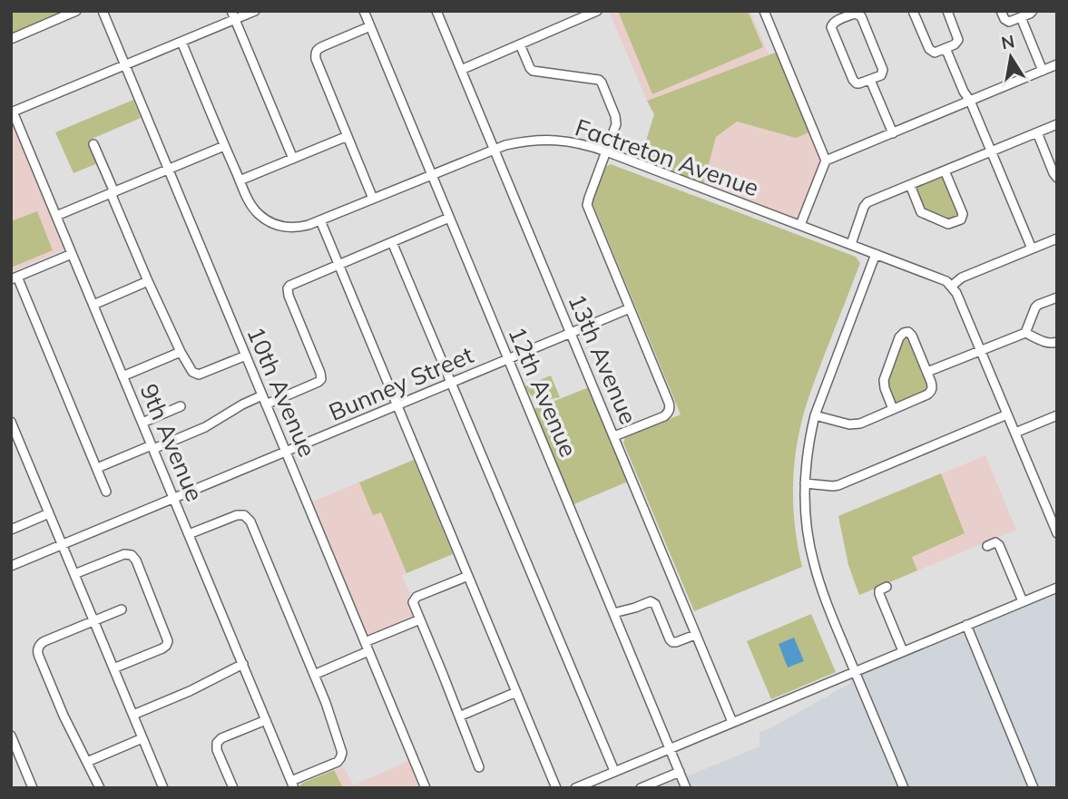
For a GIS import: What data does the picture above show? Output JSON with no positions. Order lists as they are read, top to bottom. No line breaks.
{"streets":{"street":["Factreton Avenue","13th Avenue","Bunney Street","10th Avenue","12th Avenue","9th Avenue"]},"crossings":[["Factreton Avenue","13th Avenue"],["Factreton Avenue","12th Avenue"],["13th Avenue","Bunney Street"],["Bunney Street","10th Avenue"],["Bunney Street","12th Avenue"],["Bunney Street","9th Avenue"]],"north":"top"}
